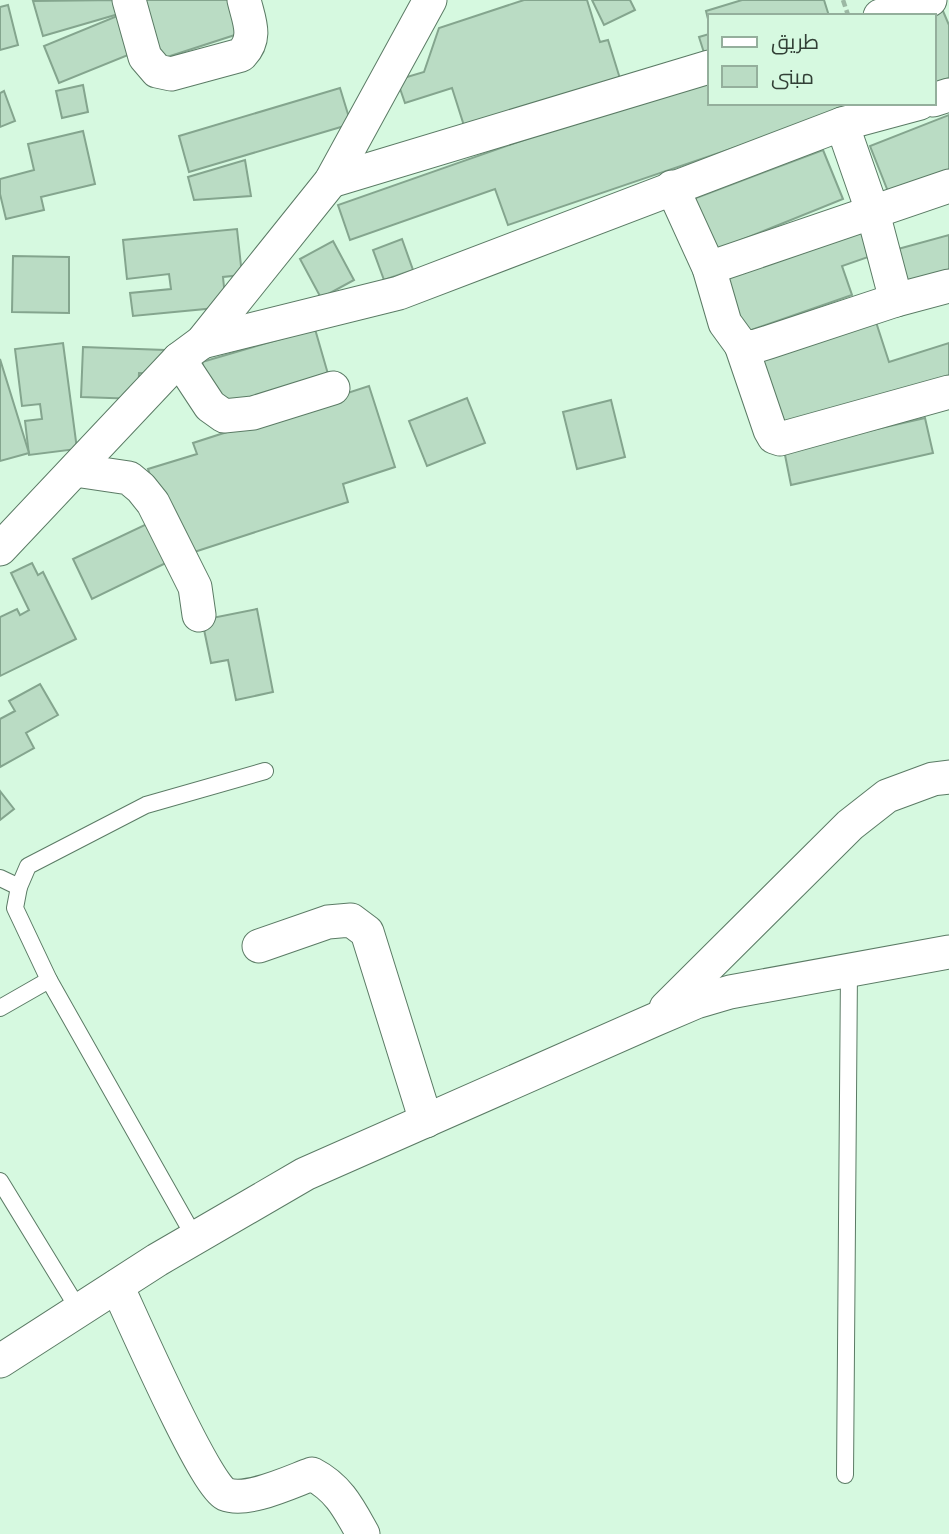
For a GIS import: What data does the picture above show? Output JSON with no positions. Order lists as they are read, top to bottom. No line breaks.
{"legend":["طريق","مبنى"]}
